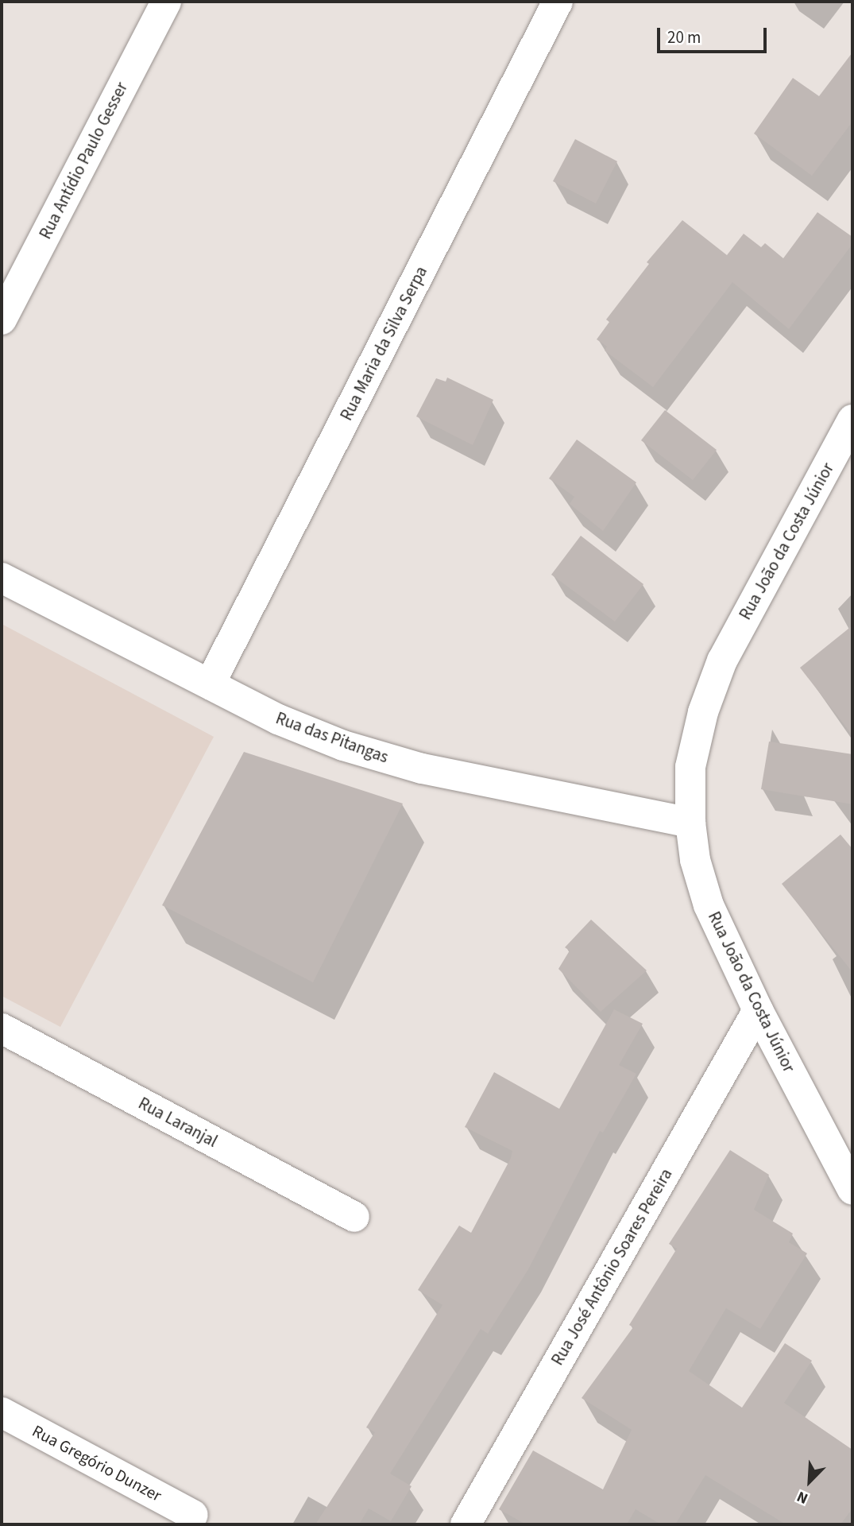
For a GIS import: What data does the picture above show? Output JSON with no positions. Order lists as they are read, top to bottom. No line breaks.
{"streets":{"street":["Rua Antídio Paulo Gesser","Rua Maria da Silva Serpa","Rua João da Costa Júnior","Rua das Pitangas","Rua Laranjal","Rua José Antônio Soares Pereira","Rua Gregório Dunzer"]},"crossings":[["Rua Maria da Silva Serpa","Rua das Pitangas"],["Rua João da Costa Júnior","Rua das Pitangas"],["Rua João da Costa Júnior","Rua José Antônio Soares Pereira"]],"scale_bar":"20 m","north":"bottom left"}
